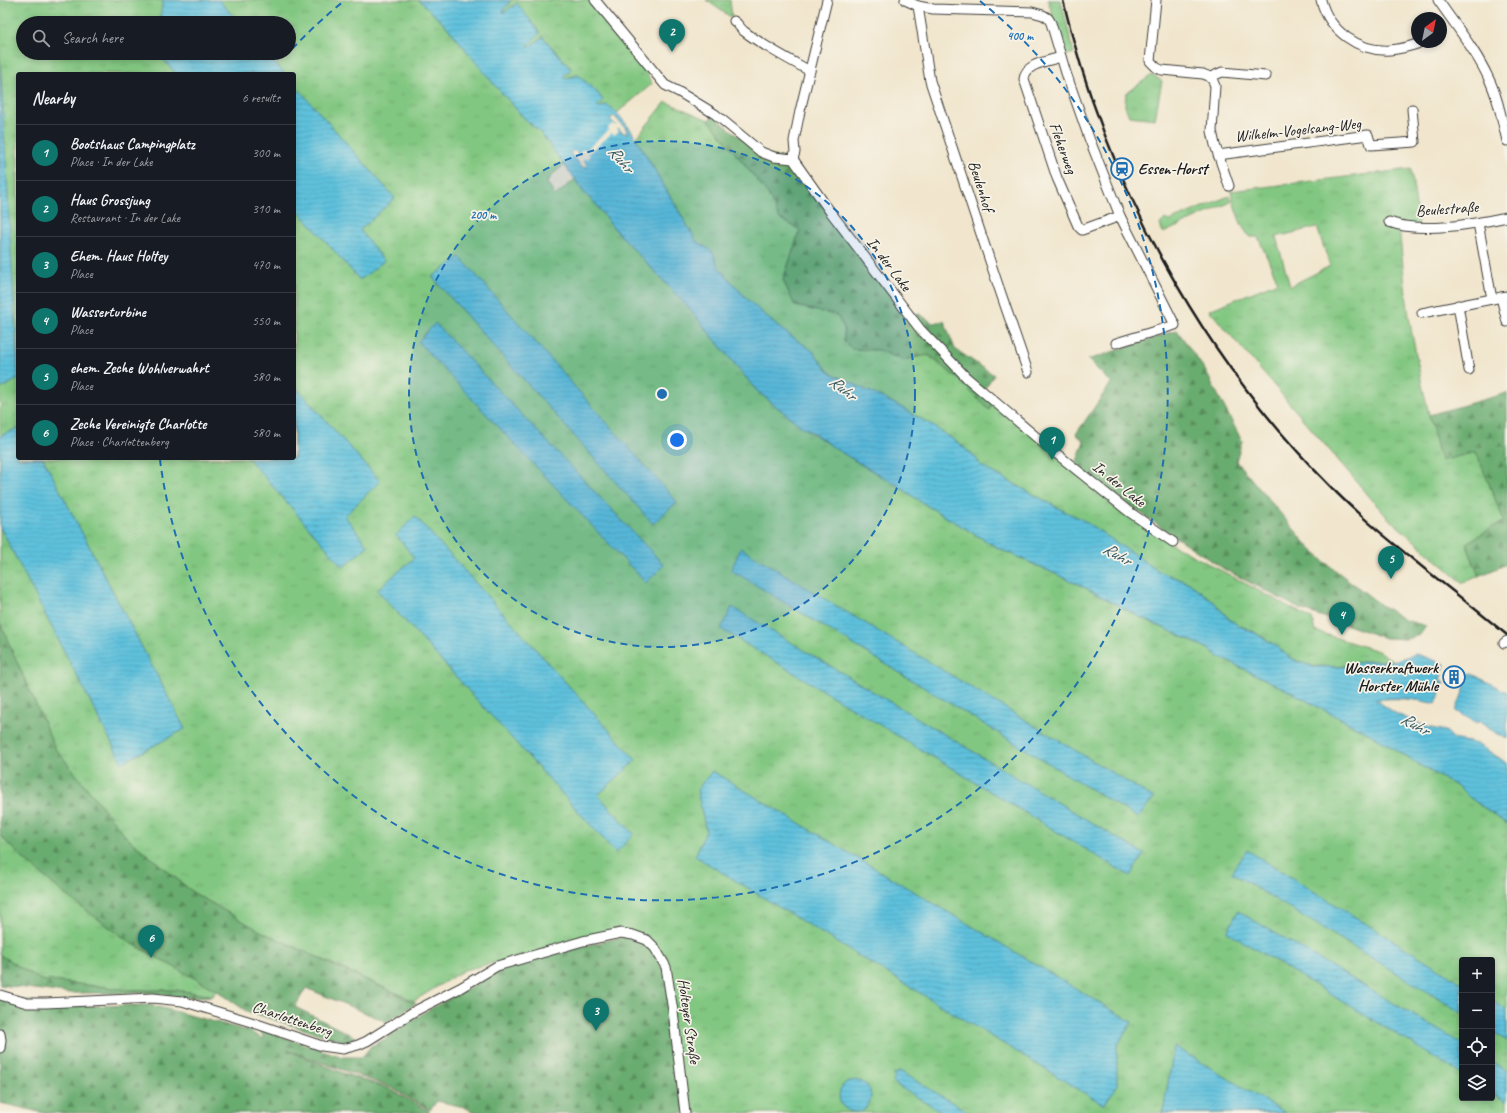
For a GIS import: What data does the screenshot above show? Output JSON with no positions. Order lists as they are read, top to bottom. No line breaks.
{"streets":{"street":["Wilhelm-Vogelsang-Weg","Fleherweg","Beulenhof","Beulestraße","In der Lake","Charlottenberg","Holteyer Straße"]},"crossings":[["Fleherweg","Beulenhof"],["Charlottenberg","Holteyer Straße"]],"water":["Ruhr"],"places":{"station":["Essen-Horst"],"building":["Wasserkraftwerk Horster Mühle"]},"north":"top right","page":{"search":"Search here","pins":["2","1","5","4","6","3"],"heading":["Nearby","6 results"],"list":[{"mark":"1","name":"Bootshaus Campingplatz","note":"Place · In der Lake","value":"300 m"},{"mark":"2","name":"Haus Grossjung","note":"Restaurant · In der Lake","value":"310 m"},{"mark":"3","name":"Ehem. Haus Holtey","note":"Place","value":"470 m"},{"mark":"4","name":"Wasserturbine","note":"Place","value":"550 m"},{"mark":"5","name":"ehem. Zeche Wohlverwahrt","note":"Place","value":"580 m"},{"mark":"6","name":"Zeche Vereinigte Charlotte","note":"Place · Charlottenberg","value":"580 m"}],"map_buttons":["+","−"]},"rings":["400 m","200 m"]}
